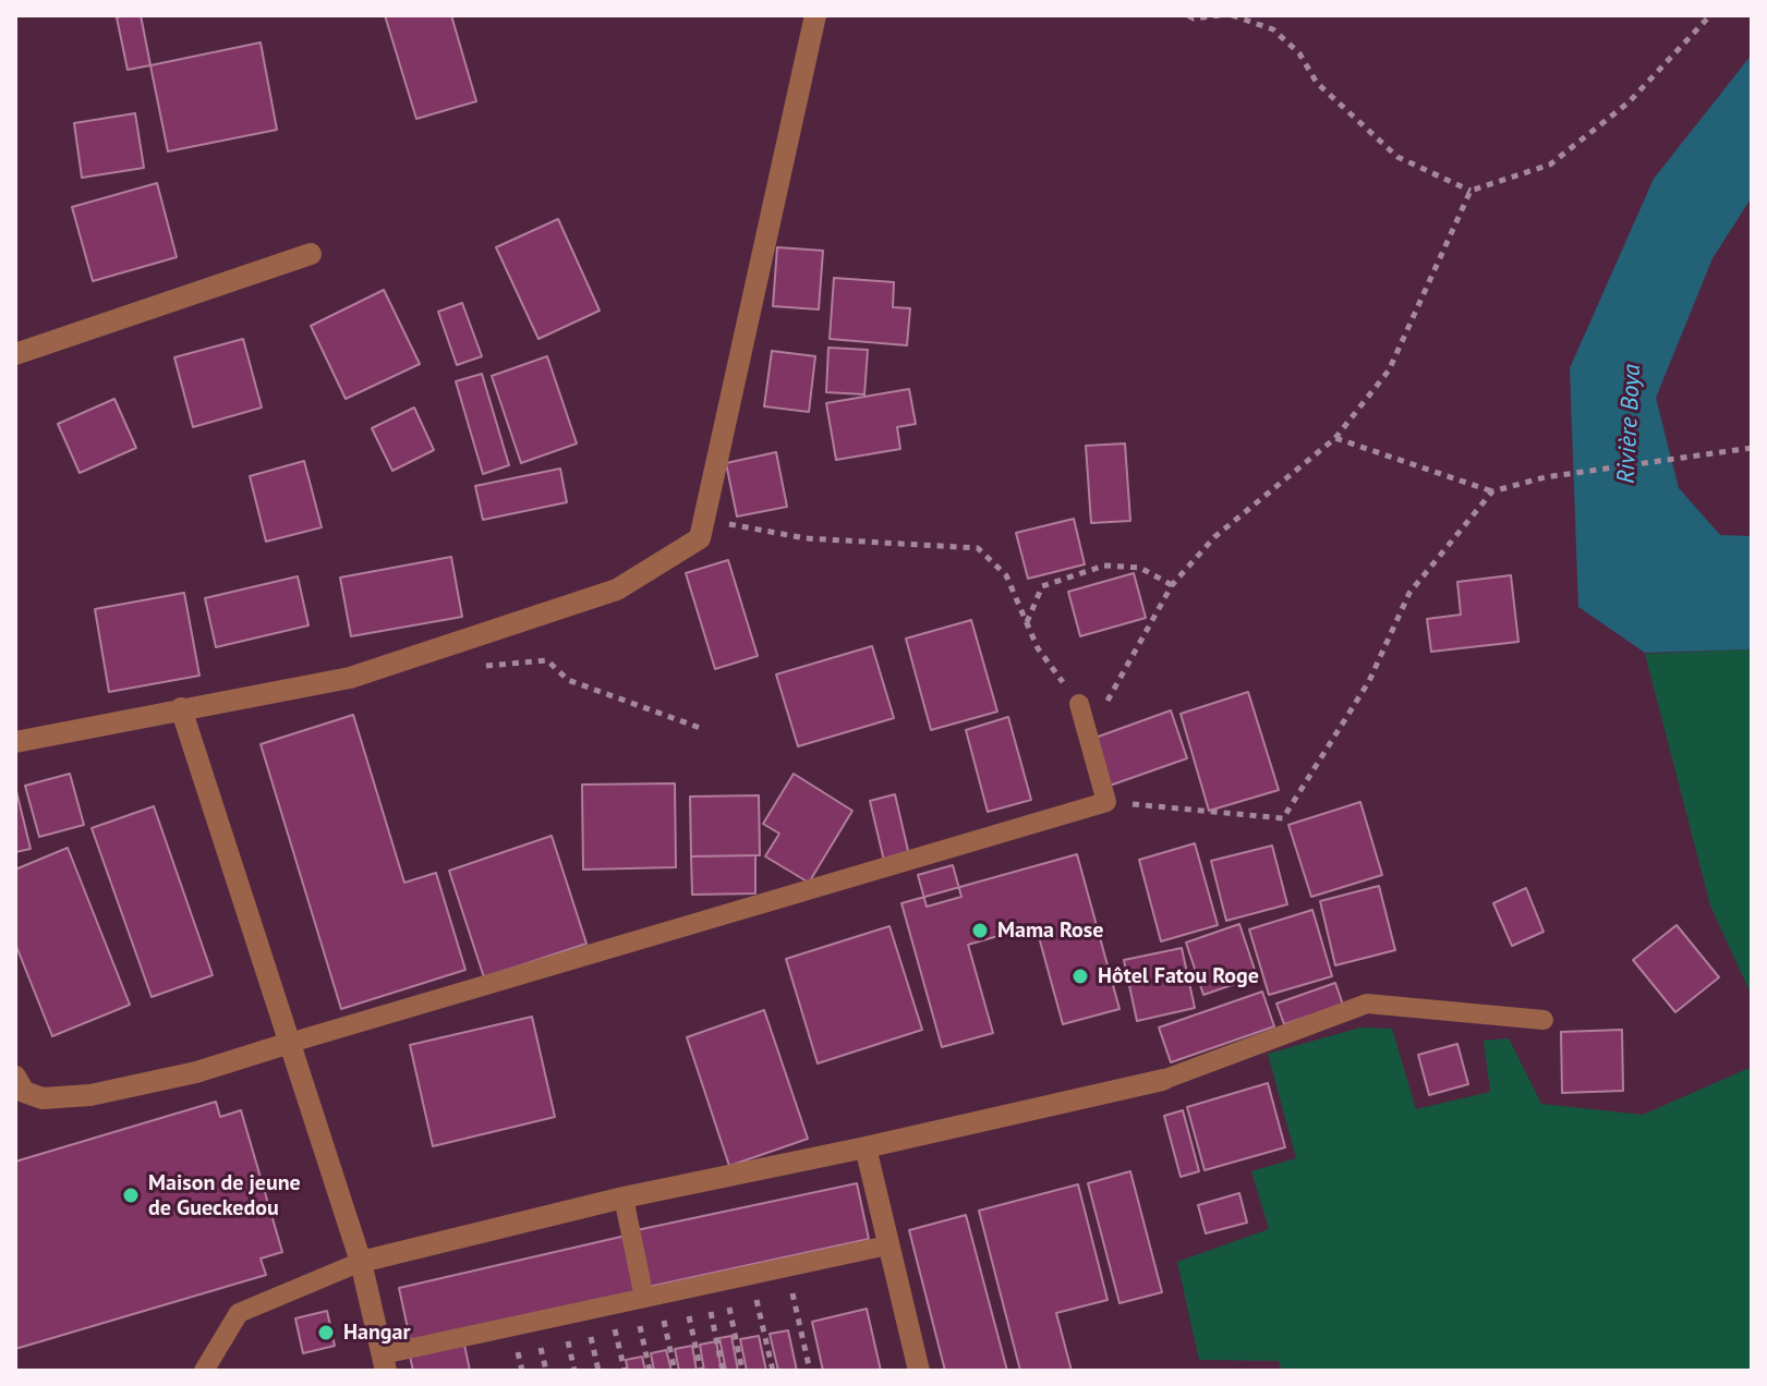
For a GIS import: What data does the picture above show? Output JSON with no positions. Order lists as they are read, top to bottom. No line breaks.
{"water":["Rivière Boya"],"places":["Mama Rose","Hôtel Fatou Roge","Maison de jeune de Gueckedou","Hangar"]}
